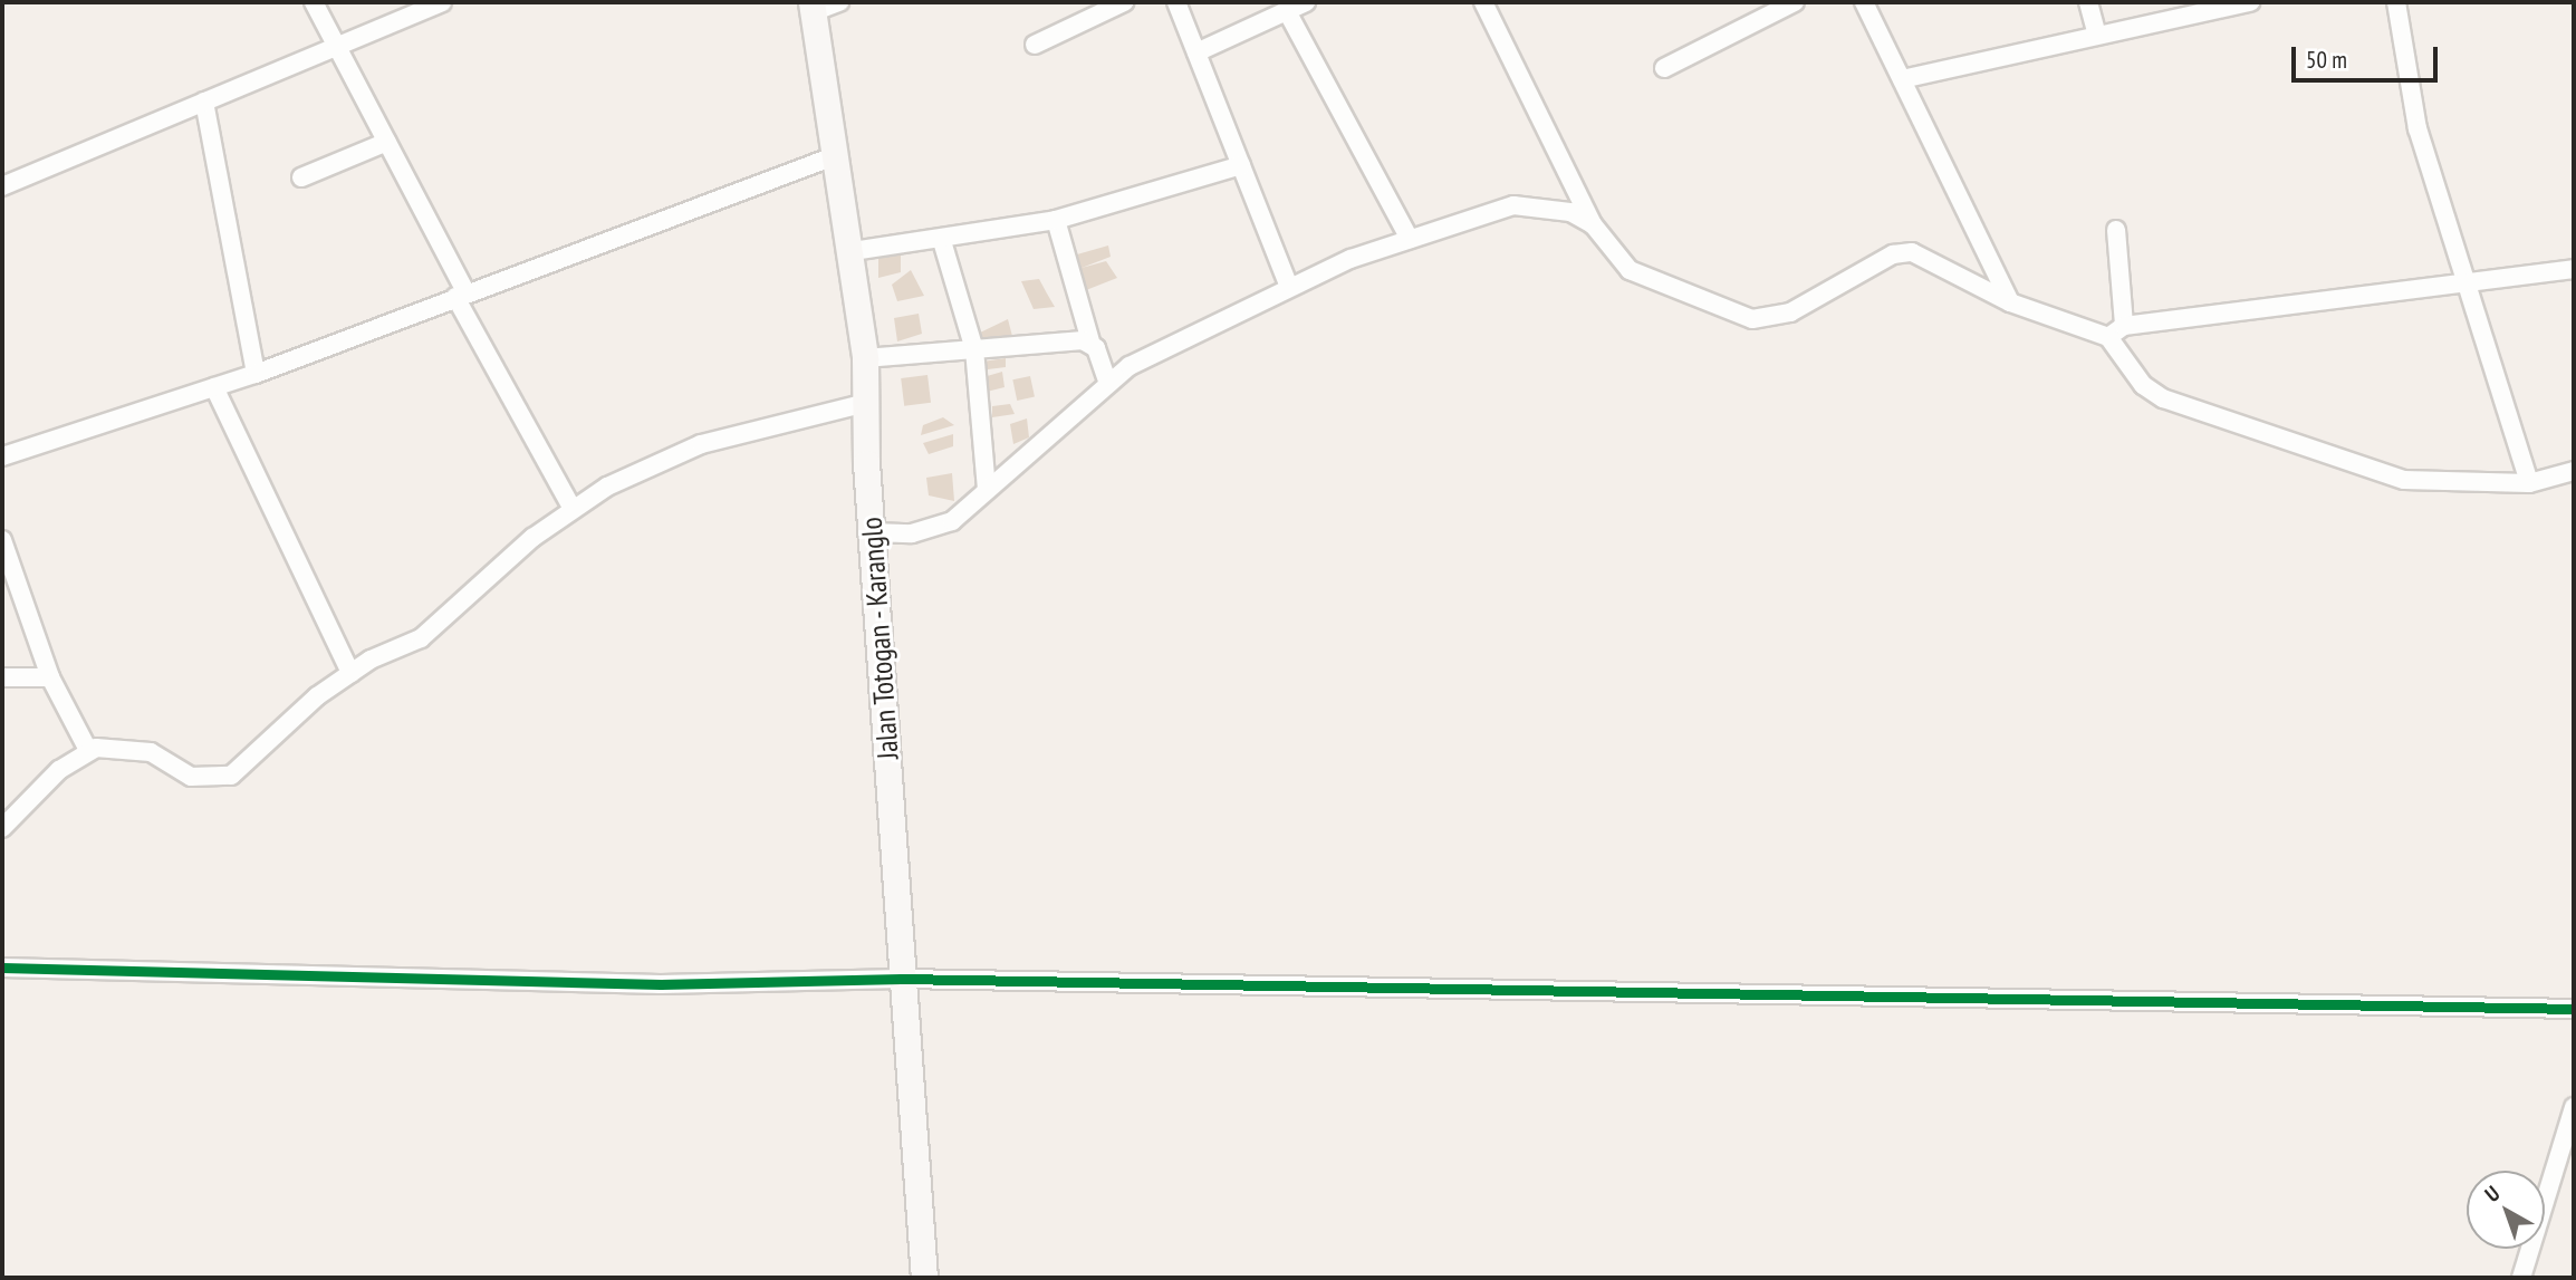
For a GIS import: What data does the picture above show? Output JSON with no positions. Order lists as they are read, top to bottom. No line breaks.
{"streets":{"main road":["Jalan Totogan - Karanglo"]},"scale_bar":"50 m","north":"top left"}
